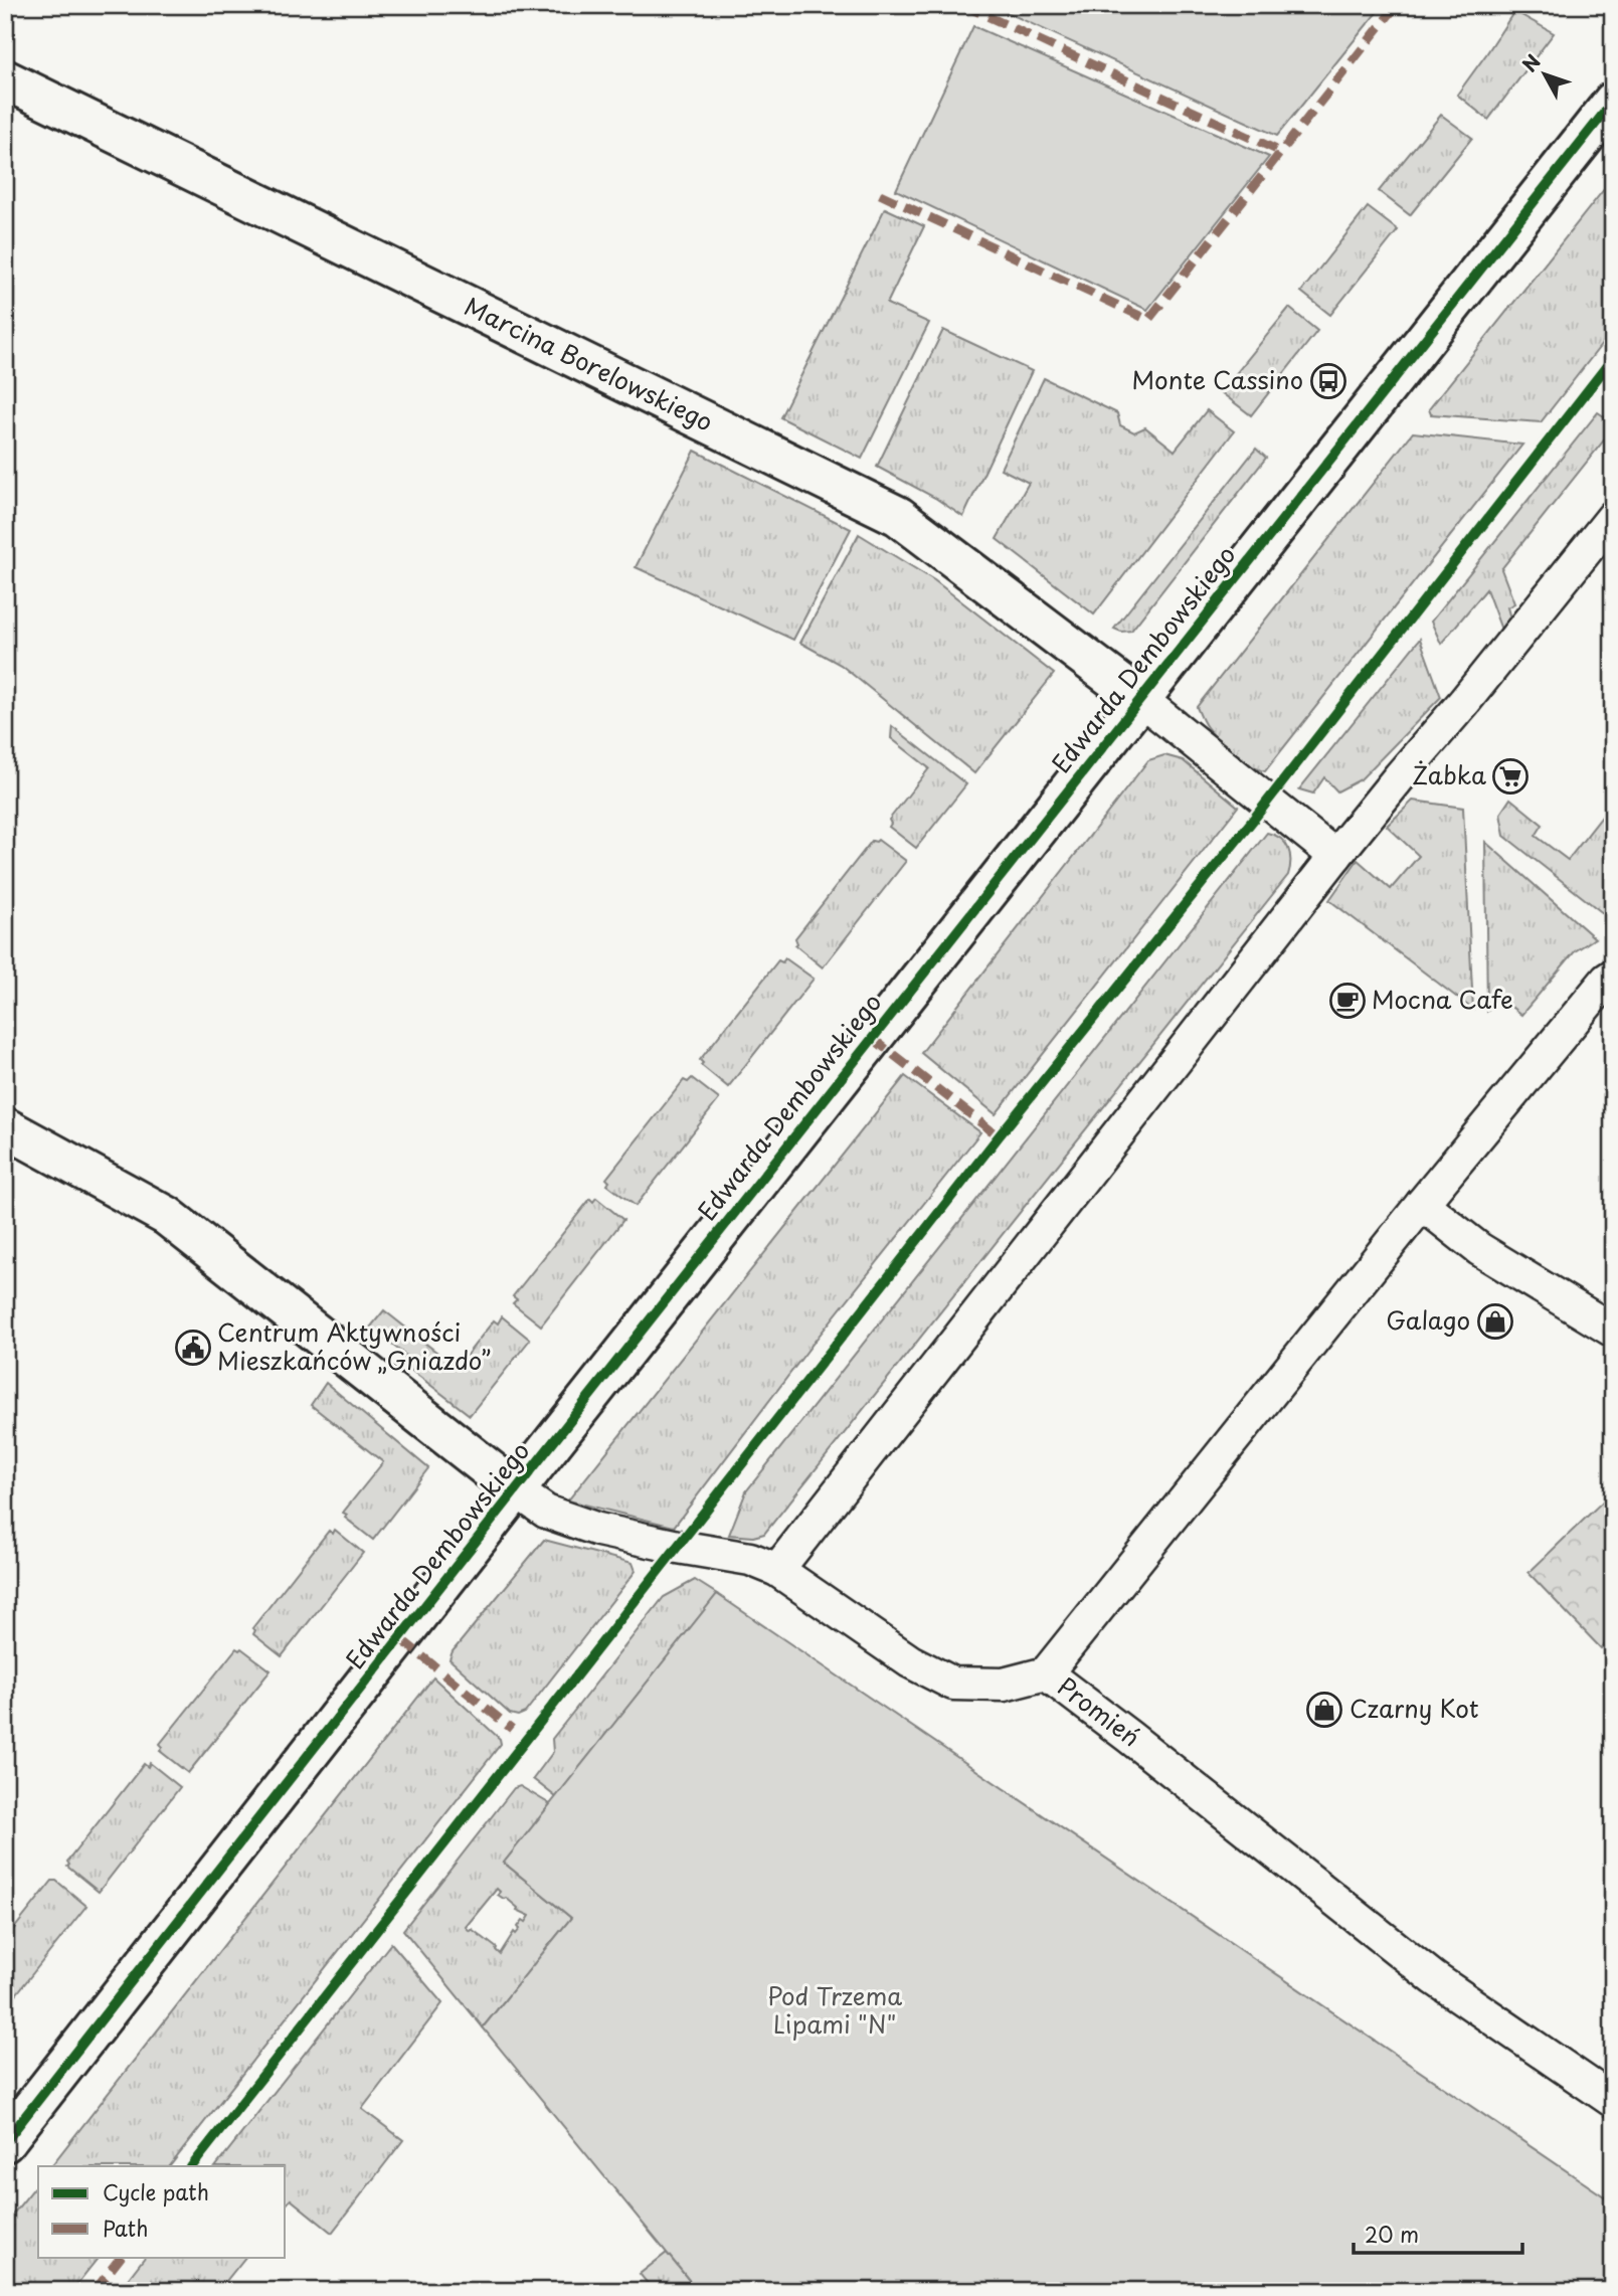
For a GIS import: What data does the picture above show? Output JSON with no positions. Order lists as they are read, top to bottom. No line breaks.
{"streets":{"street":["Marcina Borelowskiego","Edwarda Dembowskiego"],"lane":["Promień"]},"crossings":[["Marcina Borelowskiego","Edwarda Dembowskiego"],["Edwarda Dembowskiego","Promień"]],"parks":["Pod Trzema Lipami \"N\""],"places":{"bus stop":["Monte Cassino"],"supermarket":["Żabka"],"cafe":["Mocna Cafe"],"shop":["Galago","Czarny Kot"],"public building":["Centrum Aktywności Mieszkańców „Gniazdo”"]},"legend":["Cycle path","Path"],"scale_bar":"20 m","north":"top left"}
